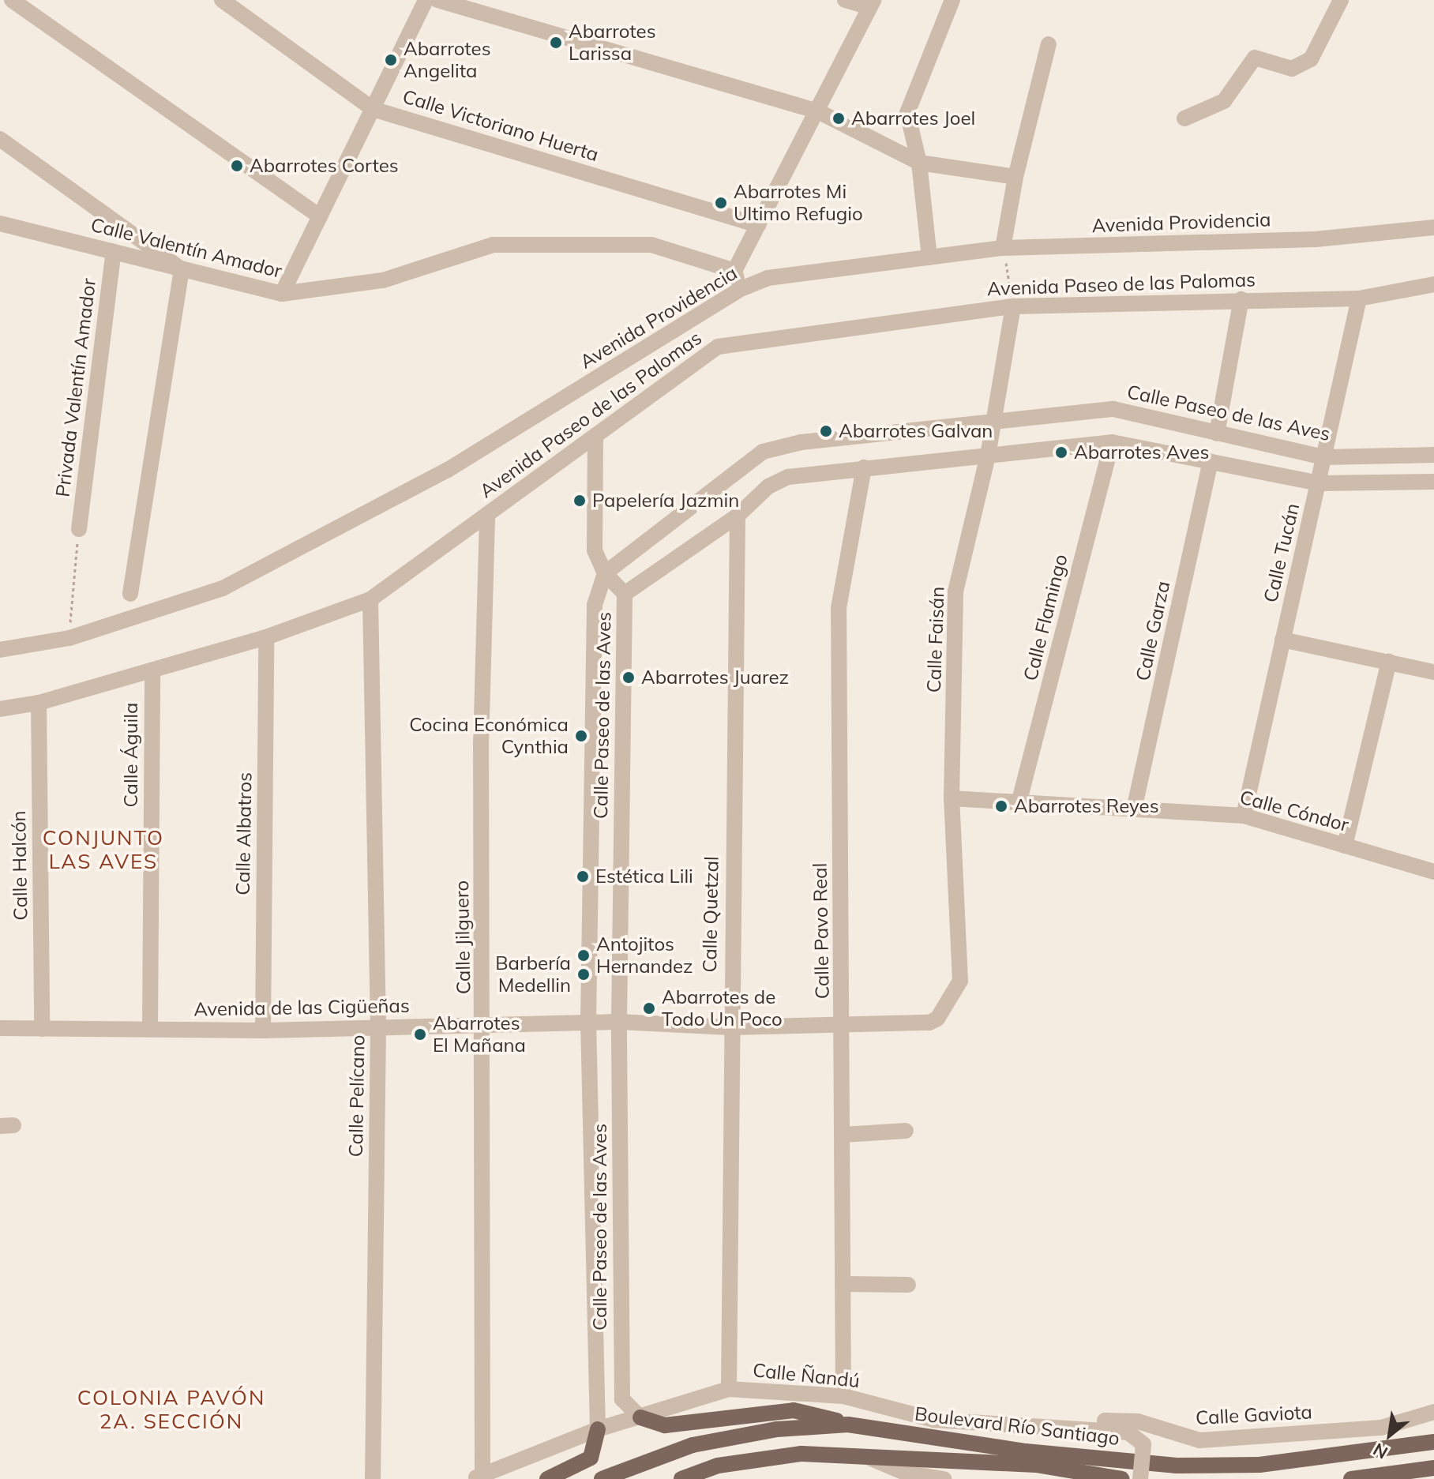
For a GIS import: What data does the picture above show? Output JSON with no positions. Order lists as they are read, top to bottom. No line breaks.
{"streets":{"main road":["Boulevard Río Santiago"],"street":["Calle Victoriano Huerta","Avenida Providencia","Calle Valentín Amador","Avenida Paseo de las Palomas","Privada Valentín Amador","Calle Paseo de las Aves","Calle Tucán","Calle Flamingo","Calle Garza","Calle Faisán","Calle Águila","Calle Cóndor","Calle Albatros","Calle Halcón","Calle Quetzal","Calle Pavo Real","Calle Jilguero","Avenida de las Cigüeñas","Calle Pelícano","Calle Ñandú","Calle Gaviota"]},"crossings":[["Calle Valentín Amador","Privada Valentín Amador"],["Avenida Paseo de las Palomas","Calle Tucán"],["Avenida Paseo de las Palomas","Calle Faisán"],["Avenida Paseo de las Palomas","Calle Águila"],["Avenida Paseo de las Palomas","Calle Albatros"],["Avenida Paseo de las Palomas","Calle Halcón"],["Avenida Paseo de las Palomas","Calle Jilguero"],["Avenida Paseo de las Palomas","Calle Pelícano"],["Calle Paseo de las Aves","Calle Tucán"],["Calle Paseo de las Aves","Calle Flamingo"],["Calle Paseo de las Aves","Calle Garza"],["Calle Paseo de las Aves","Calle Faisán"],["Calle Paseo de las Aves","Calle Quetzal"],["Calle Paseo de las Aves","Calle Pavo Real"],["Calle Paseo de las Aves","Avenida de las Cigüeñas"],["Calle Paseo de las Aves","Calle Ñandú"],["Calle Tucán","Calle Cóndor"],["Calle Flamingo","Calle Cóndor"],["Calle Garza","Calle Cóndor"],["Calle Faisán","Calle Cóndor"],["Calle Faisán","Avenida de las Cigüeñas"],["Calle Águila","Avenida de las Cigüeñas"],["Calle Albatros","Avenida de las Cigüeñas"],["Calle Halcón","Avenida de las Cigüeñas"],["Calle Quetzal","Avenida de las Cigüeñas"],["Calle Quetzal","Calle Ñandú"],["Calle Pavo Real","Avenida de las Cigüeñas"],["Calle Pavo Real","Calle Ñandú"],["Calle Jilguero","Avenida de las Cigüeñas"],["Calle Jilguero","Calle Ñandú"],["Avenida de las Cigüeñas","Calle Pelícano"],["Calle Ñandú","Calle Gaviota"]],"districts":["CONJUNTO LAS AVES","COLONIA PAVÓN 2A. SECCIÓN"],"places":["Abarrotes Larissa","Abarrotes Angelita","Abarrotes Joel","Abarrotes Cortes","Abarrotes Mi Ultimo Refugio","Abarrotes Galvan","Abarrotes Aves","Papelería Jazmin","Abarrotes Juarez","Cocina Económica Cynthia","Abarrotes Reyes","Estética Lili","Antojitos Hernandez","Barbería Medellin","Abarrotes de Todo Un Poco","Abarrotes El Mañana"],"north":"bottom left"}
